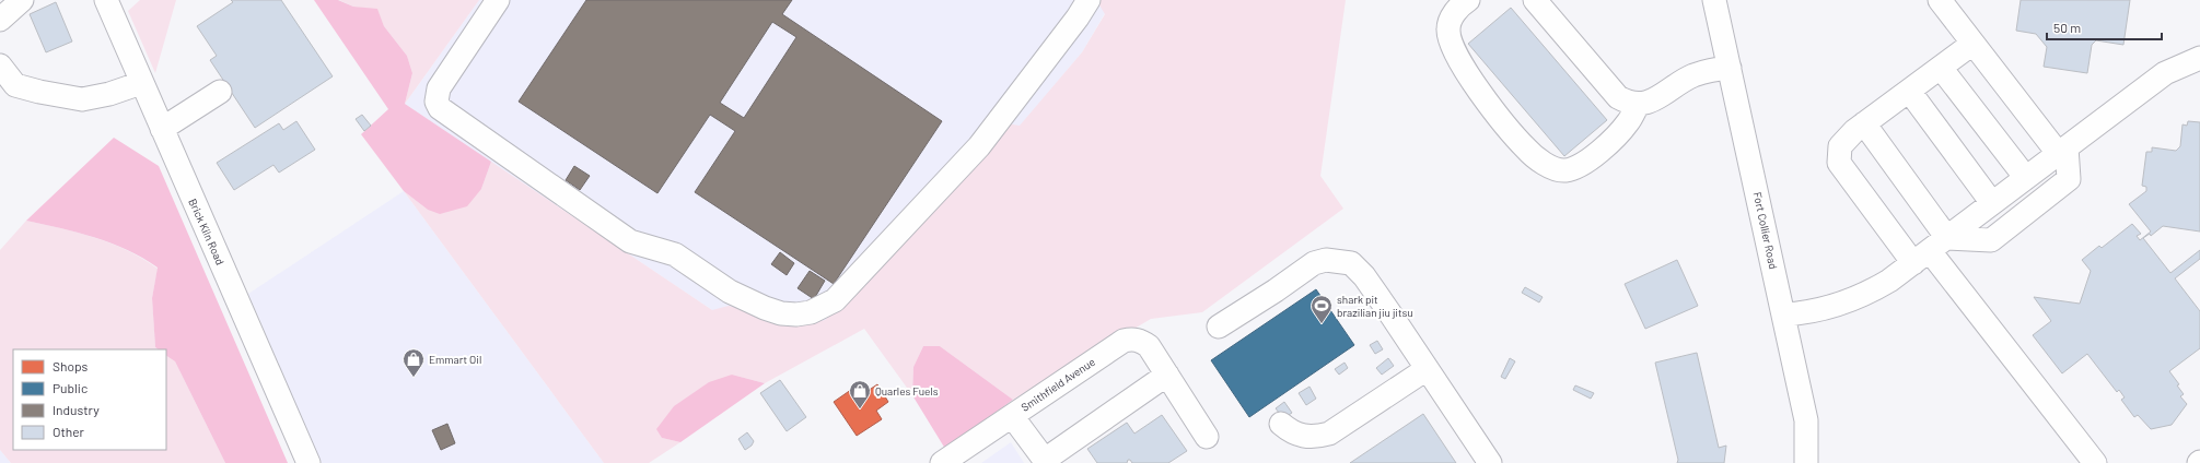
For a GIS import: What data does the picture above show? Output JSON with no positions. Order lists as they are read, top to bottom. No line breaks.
{"streets":{"street":["Fort Collier Road","Brick Kiln Road","Smithfield Avenue"]},"places":{"sports":["shark pit brazilian jiu jitsu"],"shop":["Emmart Oil","Quarles Fuels"]},"legend":["Shops","Public","Industry","Other"],"scale_bar":"50 m"}
